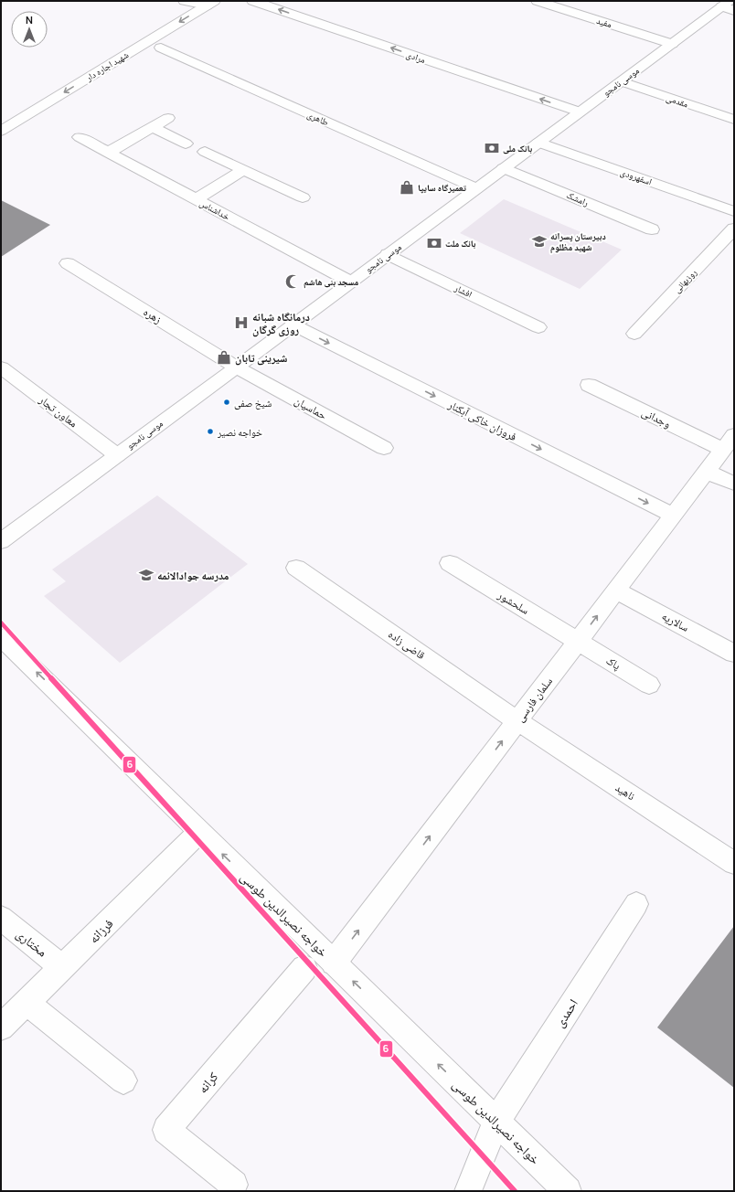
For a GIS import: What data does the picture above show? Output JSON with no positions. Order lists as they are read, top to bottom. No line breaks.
{"streets":{"street":["مفید","مرادی","شهید اجاره دار","موسی نامجو","مقدمی","طاهری","اسفهرودی","رامشک","خداشناس","روزبهانی","افشار","زهره","حماسیان","معاون تجار","وجدانی","فروزان خاکی آبکنار","سلحشور","سالاریه","قاضی زاده","پاک","سلمان فارسی","ناهید","خواجه نصیرالدین طوسی","فرزانه","مختاری","احمدی","کرانه"]},"crossings":[["مفید","موسی نامجو"],["مرادی","موسی نامجو"],["موسی نامجو","مقدمی"],["موسی نامجو","طاهری"],["موسی نامجو","اسفهرودی"],["موسی نامجو","رامشک"],["موسی نامجو","خداشناس"],["موسی نامجو","افشار"],["موسی نامجو","زهره"],["موسی نامجو","حماسیان"],["موسی نامجو","معاون تجار"],["موسی نامجو","فروزان خاکی آبکنار"],["زهره","حماسیان"],["وجدانی","سلمان فارسی"],["فروزان خاکی آبکنار","سلمان فارسی"],["سلحشور","پاک"],["سلحشور","سلمان فارسی"],["سالاریه","سلمان فارسی"],["قاضی زاده","سلمان فارسی"],["قاضی زاده","ناهید"],["پاک","سلمان فارسی"],["سلمان فارسی","ناهید"],["سلمان فارسی","خواجه نصیرالدین طوسی"],["خواجه نصیرالدین طوسی","فرزانه"],["خواجه نصیرالدین طوسی","احمدی"],["فرزانه","مختاری"]],"one_way":["فروزان خاکی آبکنار","سلمان فارسی","خواجه نصیرالدین طوسی"],"places":{"bank":["بانک ملی","بانک ملت"],"shop":["تعمیرگاه سایپا","شیرینی تابان"],"school or university":["دبیرستان پسرانه شهید مظلوم","مدرسه جوادالائمه"],"mosque":["مسجد بنی هاشم"],"hospital":["درمانگاه شبانه روزی گرگان"],"other":["شیخ صفی","خواجه نصیر"]},"lines":["transit line 6"],"north":"top"}
